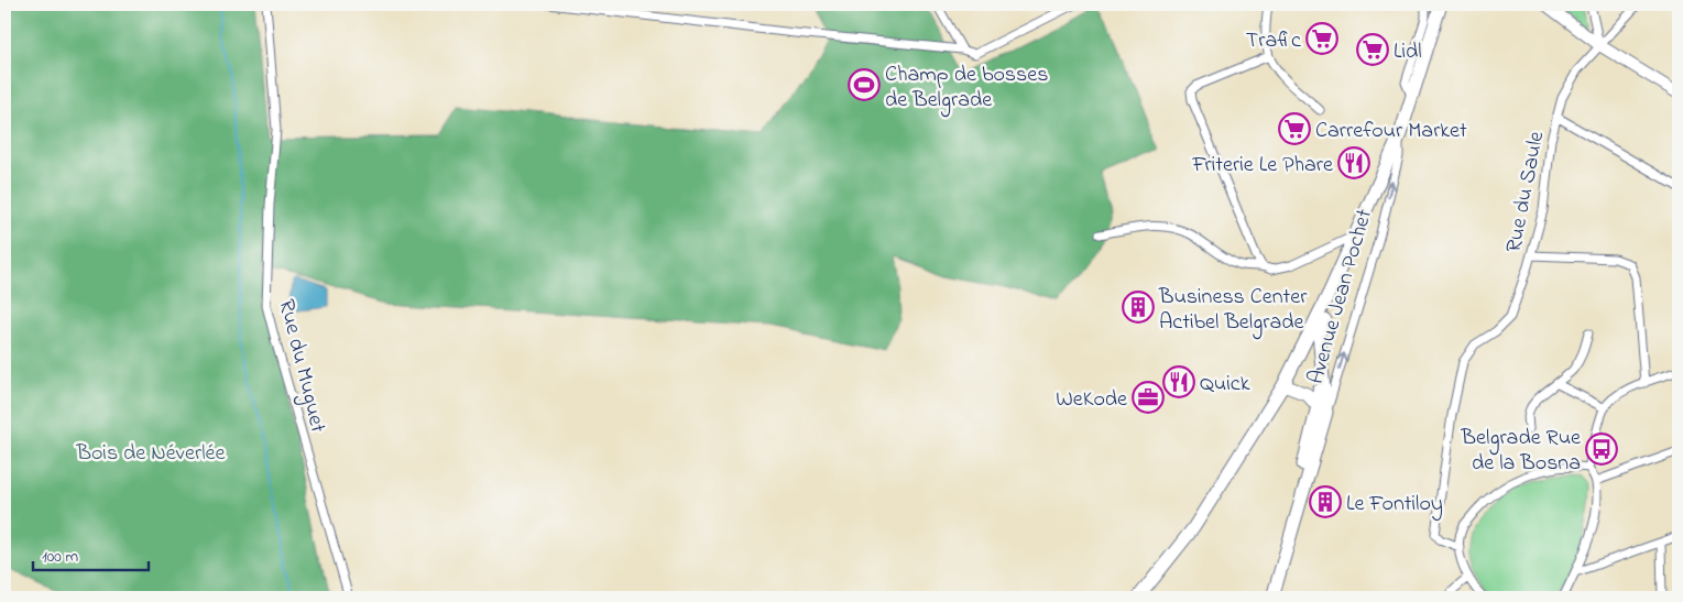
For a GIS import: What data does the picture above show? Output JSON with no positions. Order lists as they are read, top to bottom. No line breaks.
{"streets":{"main road":["Avenue Jean Pochet"],"street":["Rue du Saule","Rue du Muguet"]},"parks":["Bois de Néverlée"],"places":{"supermarket":["Trafic","Lidl","Carrefour Market"],"sports":["Champ de bosses de Belgrade"],"restaurant":["Friterie Le Phare","Quick"],"building":["Business Center Actibel Belgrade","Le Fontiloy"],"office":["WeKode"],"bus stop":["Belgrade Rue de la Bosna"]},"scale_bar":"100 m"}
